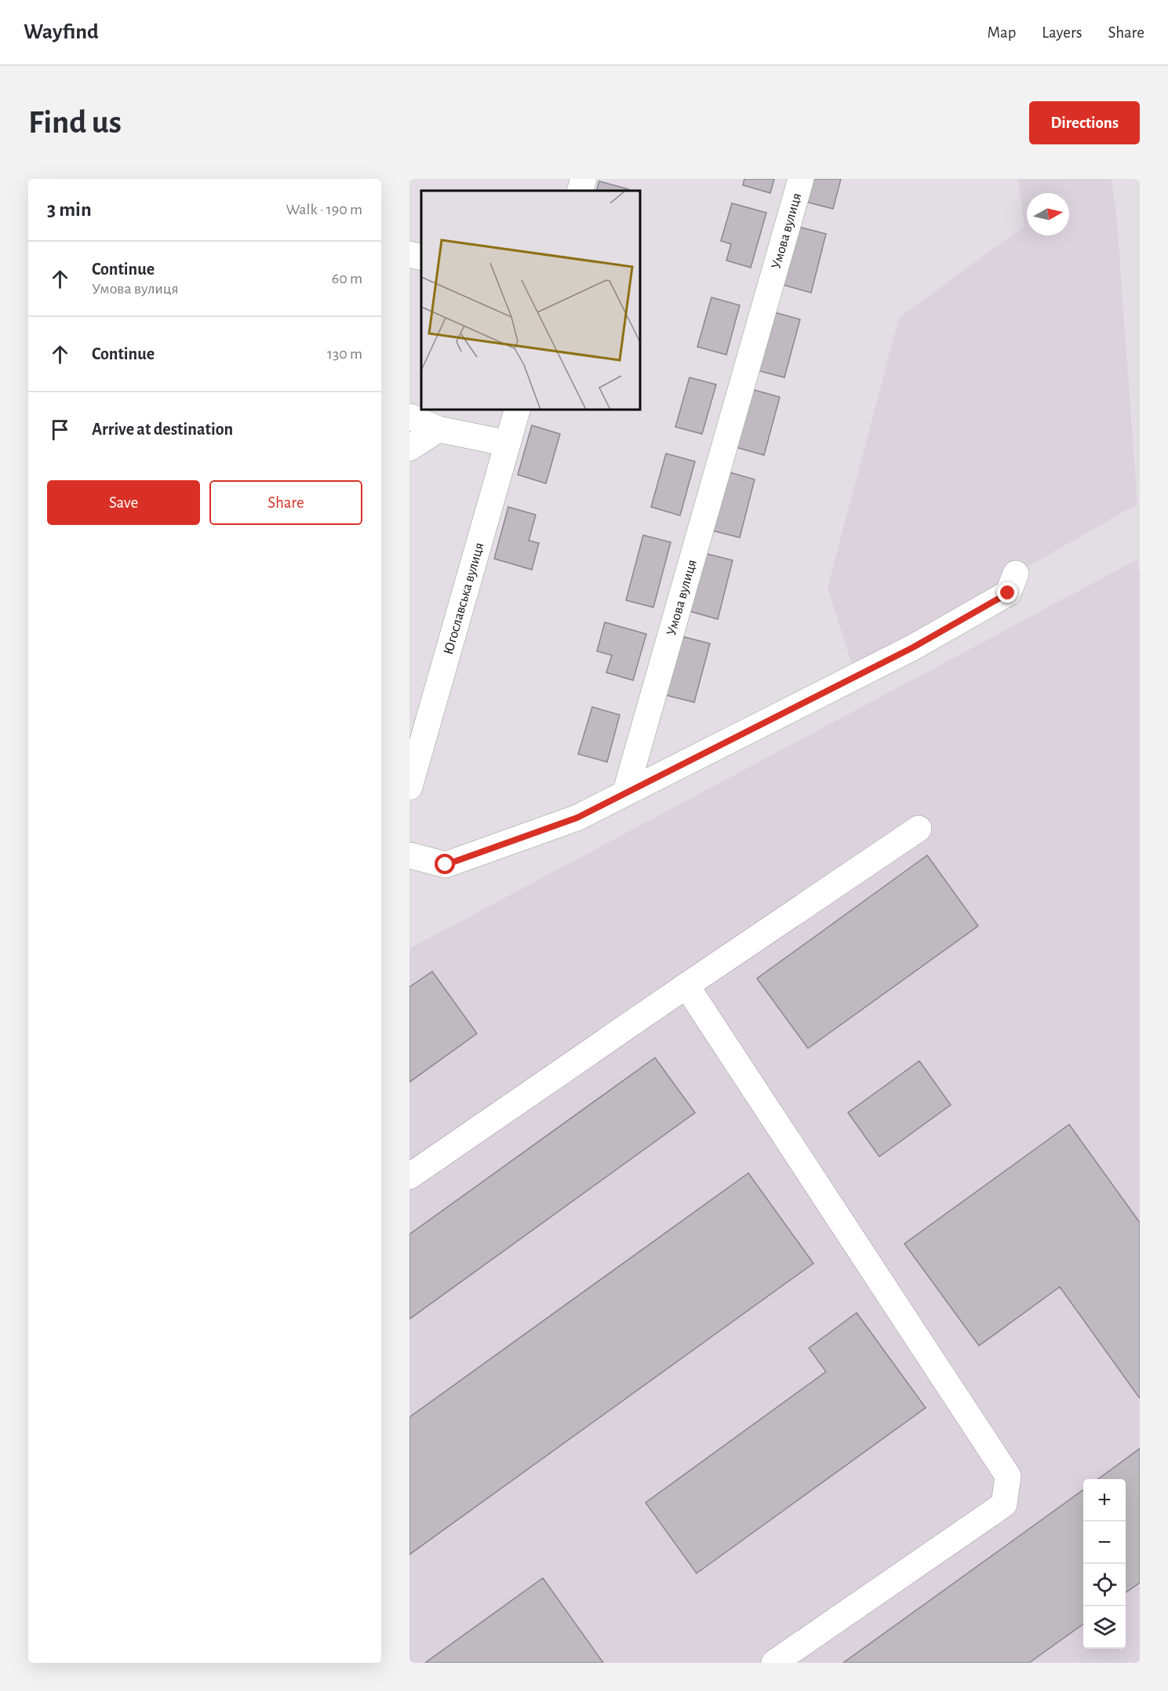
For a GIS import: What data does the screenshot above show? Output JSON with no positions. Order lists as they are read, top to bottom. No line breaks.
{"streets":{"street":["Умова вулиця","Югославська вулиця"]},"north":"right","page":{"header":"Wayfind","nav":["Map","Layers","Share"],"buttons":["Directions",["Save","Share"]],"title":"Find us","heading":["3 min","Walk · 190 m"],"list":[["Continue","Умова вулиця","60 m"],["Continue","130 m"],"Arrive at destination"],"map_buttons":["+","−"]}}
